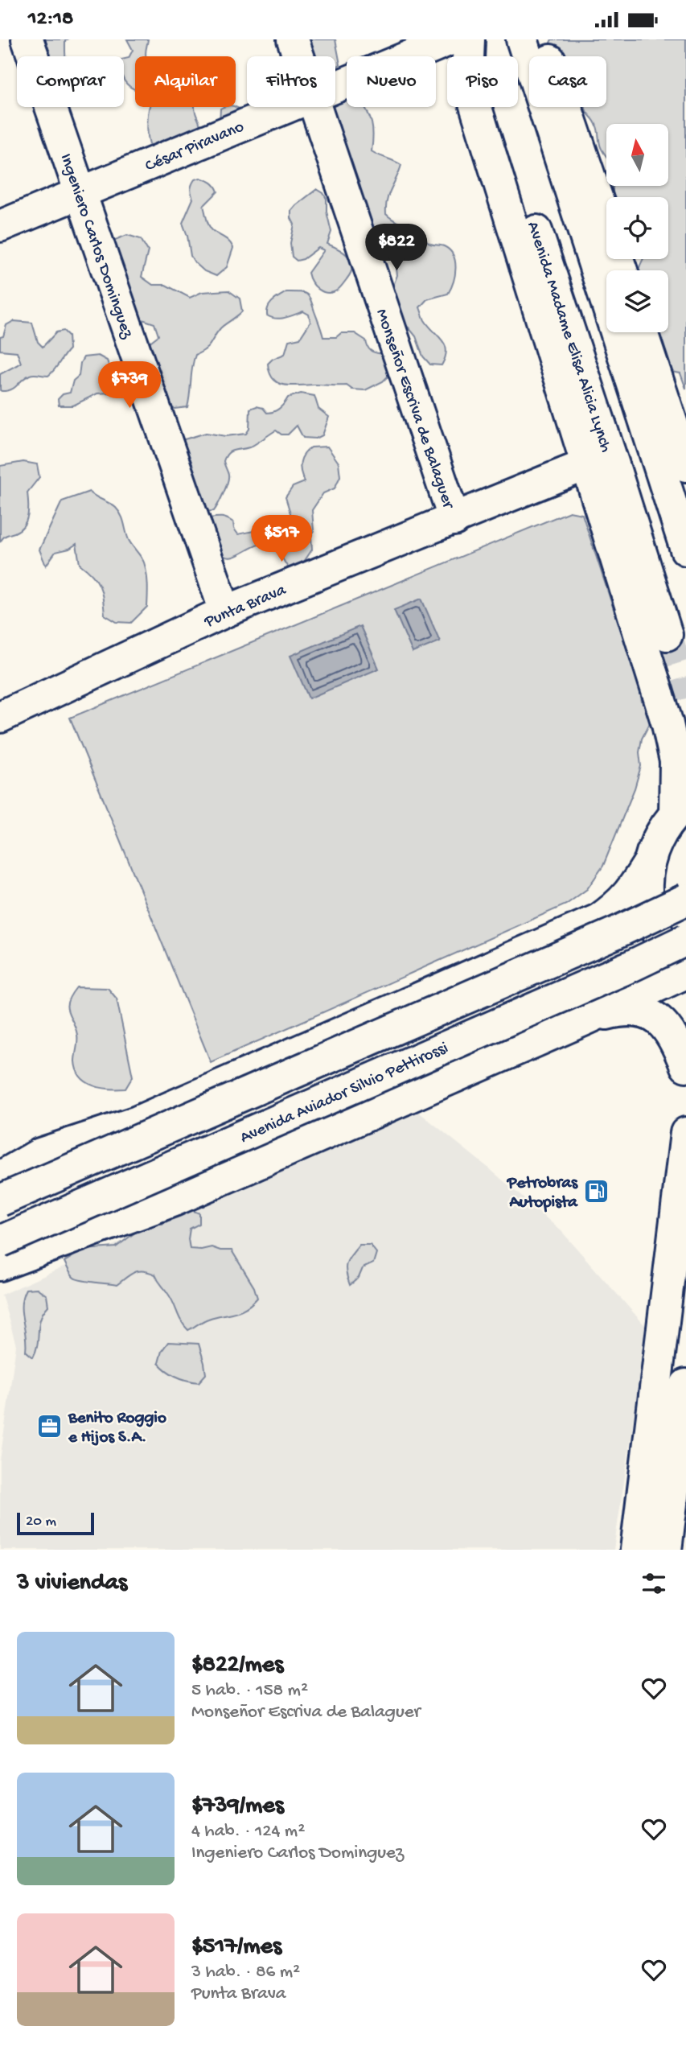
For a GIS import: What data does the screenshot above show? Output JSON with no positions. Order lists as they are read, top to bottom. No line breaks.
{"streets":{"main road":["César Piravano","Ingeniero Carlos Dominguez","Avenida Madame Elisa Alicia Lynch","Monseñor Escriva de Balaguer","Punta Brava","Avenida Aviador Silvio Pettirossi"]},"crossings":[["César Piravano","Ingeniero Carlos Dominguez"],["Ingeniero Carlos Dominguez","Punta Brava"],["Monseñor Escriva de Balaguer","Punta Brava"]],"places":{"fuel station":["Petrobras Autopista"],"office":["Benito Roggio e Hijos S.A."]},"scale_bar":"20 m","north":"top","page":{"status":"12:18","chip":["Comprar","Alquilar","Filtros","Nuevo","Piso","Casa"],"price":["$822","$739","$517"],"scale":"20 m","heading":"3 viviendas","list":[{"name":"$822/mes","note":"5 hab. · 158 m² · Monseñor Escriva de Balaguer"},{"name":"$739/mes","note":"4 hab. · 124 m² · Ingeniero Carlos Dominguez"},{"name":"$517/mes","note":"3 hab. · 86 m² · Punta Brava"}]}}
